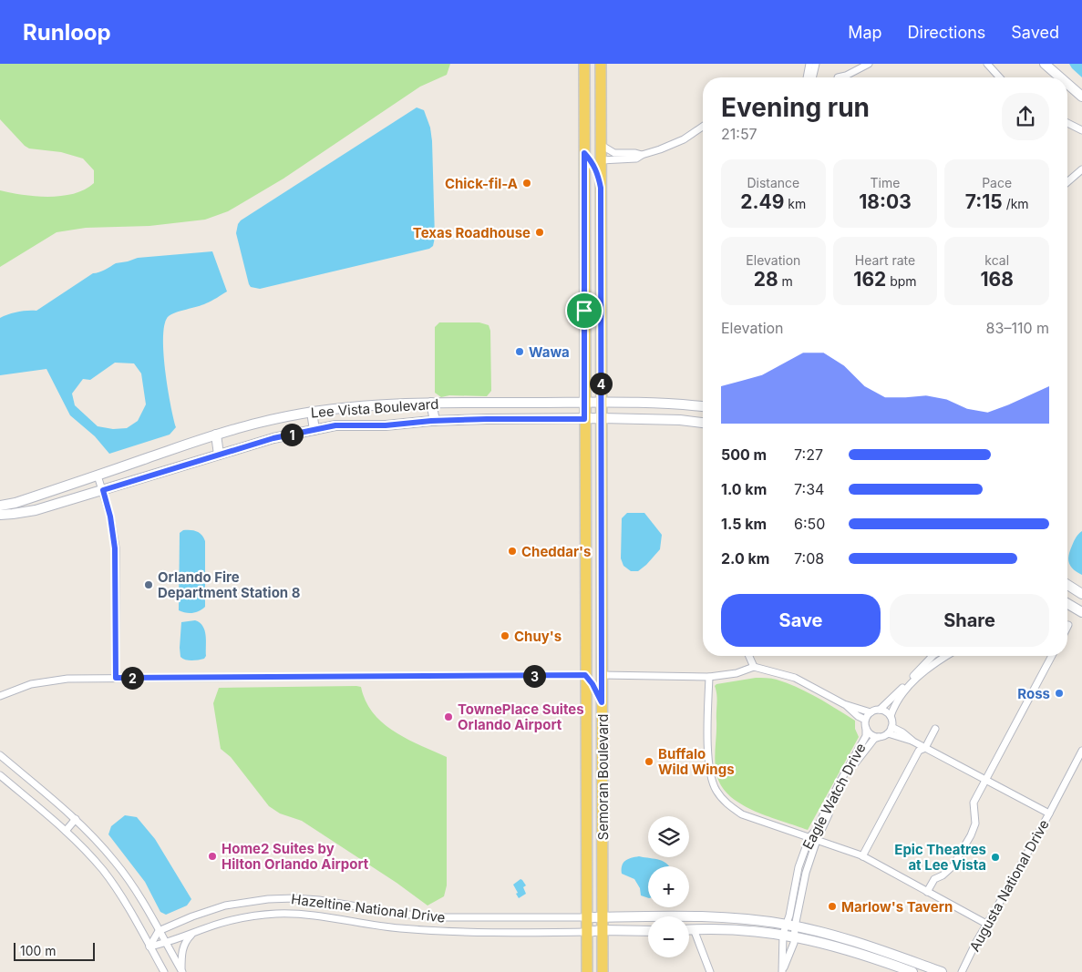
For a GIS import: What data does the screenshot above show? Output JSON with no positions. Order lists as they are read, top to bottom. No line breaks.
{"streets":{"main road":["Semoran Boulevard"],"street":["Lee Vista Boulevard","Eagle Watch Drive","Augusta National Drive","Hazeltine National Drive"]},"crossings":[["Lee Vista Boulevard","Semoran Boulevard"],["Semoran Boulevard","Hazeltine National Drive"],["Eagle Watch Drive","Hazeltine National Drive"]],"places":["Chick-fil-A","Texas Roadhouse","Wawa","Cheddar's","Orlando Fire Department Station 8","Chuy's","Ross","TownePlace Suites Orlando Airport","Buffalo Wild Wings","Home2 Suites by Hilton Orlando Airport","Epic Theatres at Lee Vista","Marlow's Tavern"],"scale_bar":"100 m","page":{"header":"Runloop","nav":["Map","Directions","Saved"],"heading":["Evening run","21:57"],"stats":[["Distance","2.49 km"],["Time","18:03"],["Pace","7:15 /km"],["Elevation","28 m"],["Heart rate","162 bpm"],["kcal","168"]],"chart":["Elevation","83–110 m"],"pins":["4","1","3","2"],"list":[{"name":"500 m","note":"7:27"},{"name":"1.0 km","note":"7:34"},{"name":"1.5 km","note":"6:50"},{"name":"2.0 km","note":"7:08"}],"buttons":["Save","Share"],"map_buttons":["+","−"],"scale":"100 m"}}
